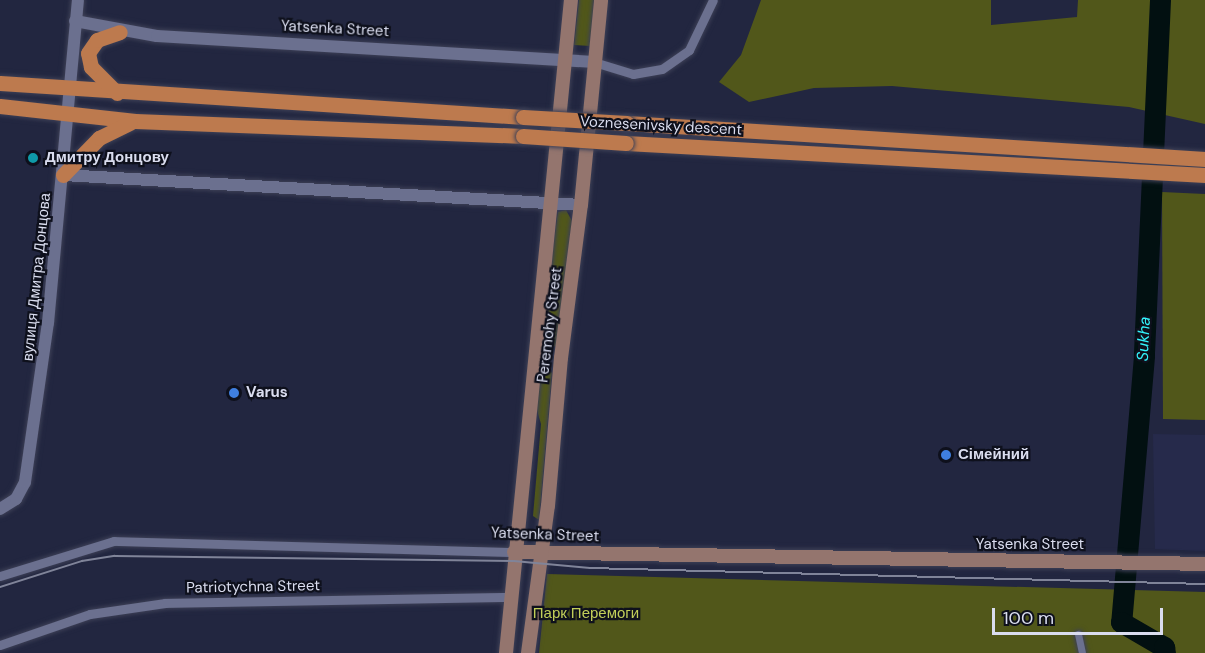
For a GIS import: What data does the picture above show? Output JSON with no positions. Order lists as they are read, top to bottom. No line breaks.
{"streets":{"main road":["Yatsenka Street","Voznesenivsky descent","Peremohy Street"],"street":["вулиця Дмитра Донцова","Patriotychna Street"]},"crossings":[["Yatsenka Street","вулиця Дмитра Донцова"],["Yatsenka Street","Peremohy Street"],["Voznesenivsky descent","вулиця Дмитра Донцова"],["Peremohy Street","Patriotychna Street"]],"water":["Sukha"],"parks":["Парк Перемоги"],"places":["Дмитру Донцову","Varus","Сімейний"],"scale_bar":"100 m"}
